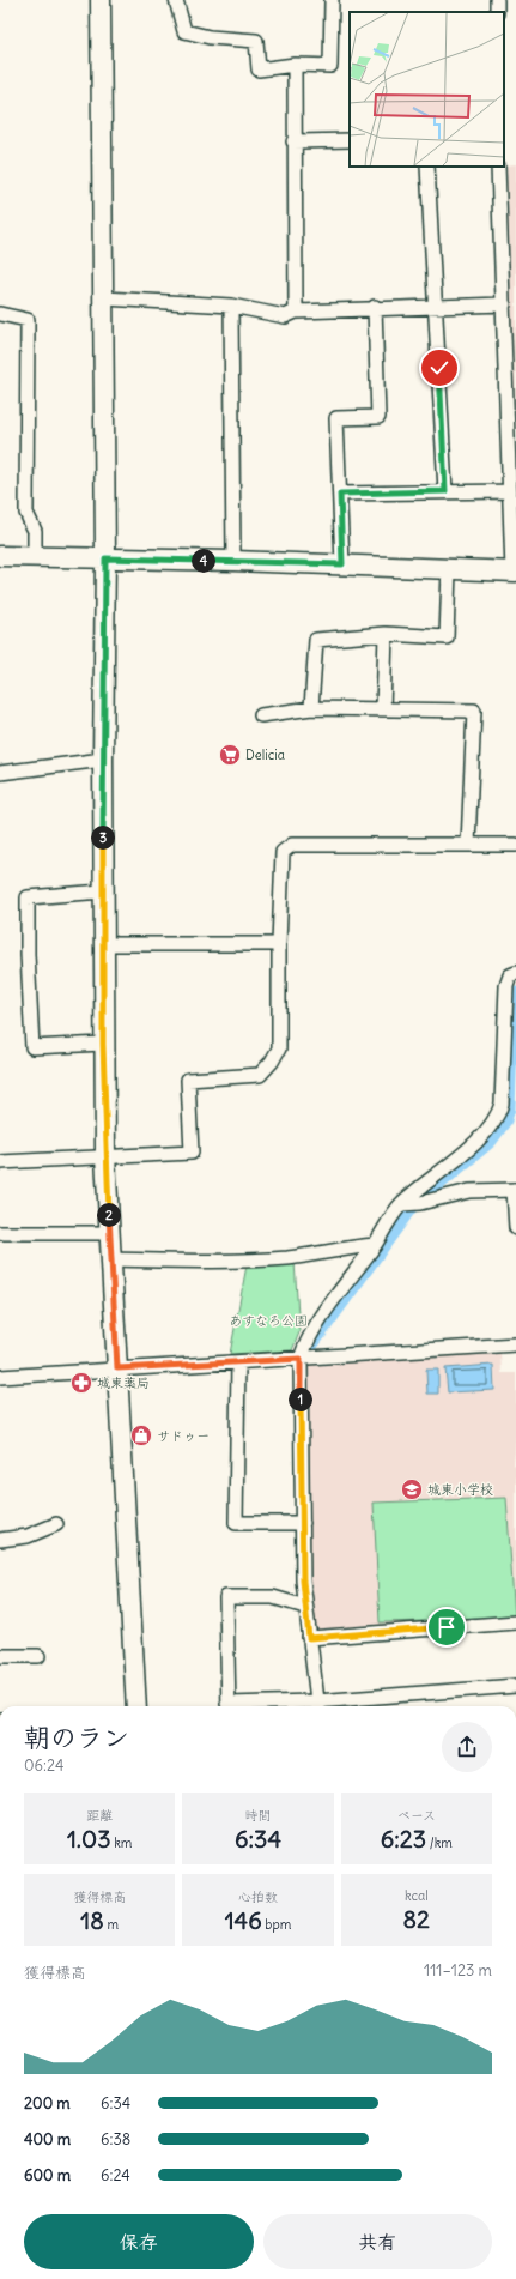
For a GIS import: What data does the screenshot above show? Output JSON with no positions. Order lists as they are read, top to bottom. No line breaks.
{"parks":["あすなろ公園"],"places":{"supermarket":["Delicia"],"pharmacy":["城東薬局"],"shop":["サドゥー"],"school or university":["城東小学校"]},"page":{"pins":["4","3","2","1"],"heading":["朝のラン","06:24"],"stats":[["距離","1.03 km"],["時間","6:34"],["ペース","6:23 /km"],["獲得標高","18 m"],["心拍数","146 bpm"],["kcal","82"]],"chart":["獲得標高","111–123 m"],"list":[{"name":"200 m","note":"6:34"},{"name":"400 m","note":"6:38"},{"name":"600 m","note":"6:24"}],"buttons":["保存","共有"]}}
